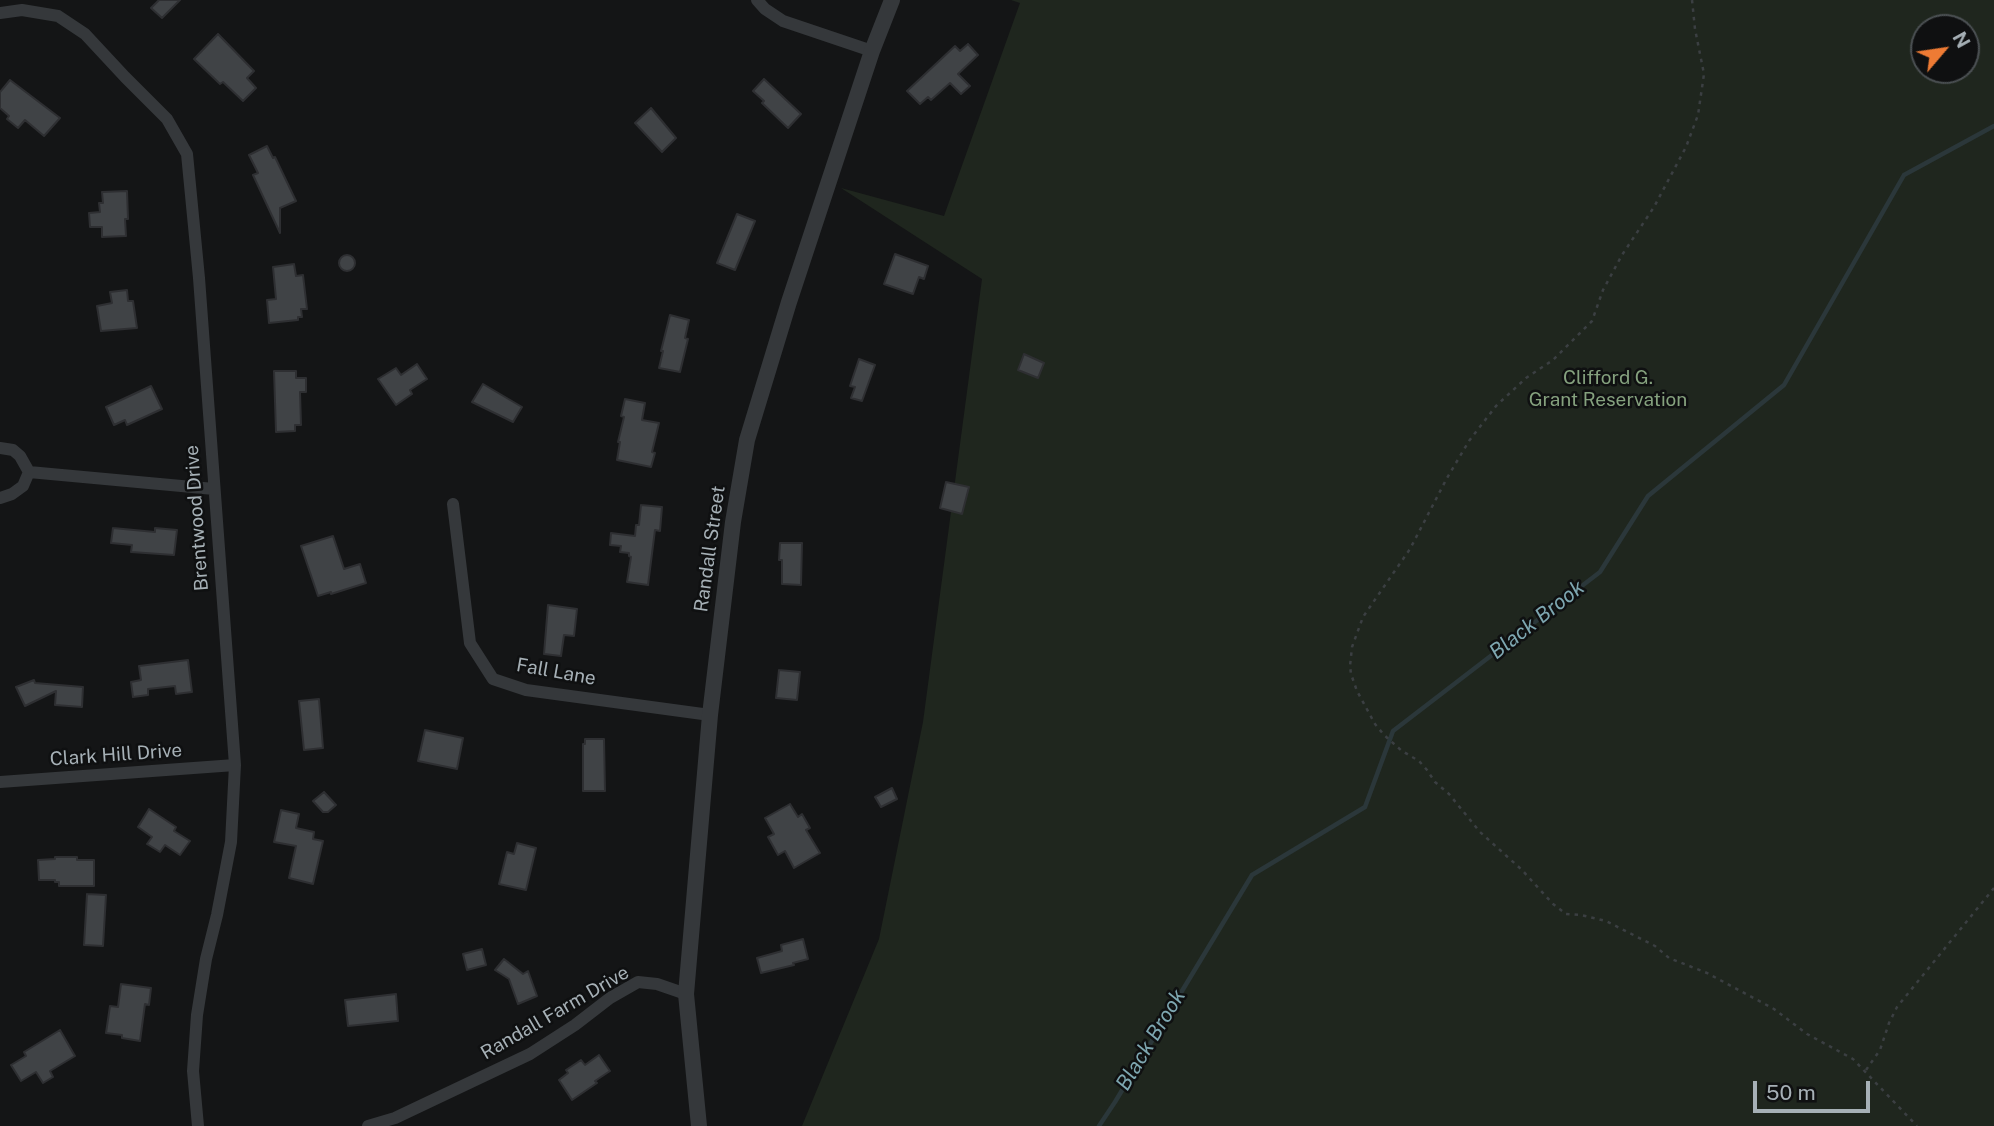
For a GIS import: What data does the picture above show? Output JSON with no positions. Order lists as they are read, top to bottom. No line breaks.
{"streets":{"street":["Brentwood Drive","Randall Street","Fall Lane","Clark Hill Drive","Randall Farm Drive"]},"crossings":[["Brentwood Drive","Clark Hill Drive"],["Randall Street","Fall Lane"],["Randall Street","Randall Farm Drive"]],"water":["Black Brook"],"parks":["Clifford G. Grant Reservation"],"scale_bar":"50 m","north":"top right"}
